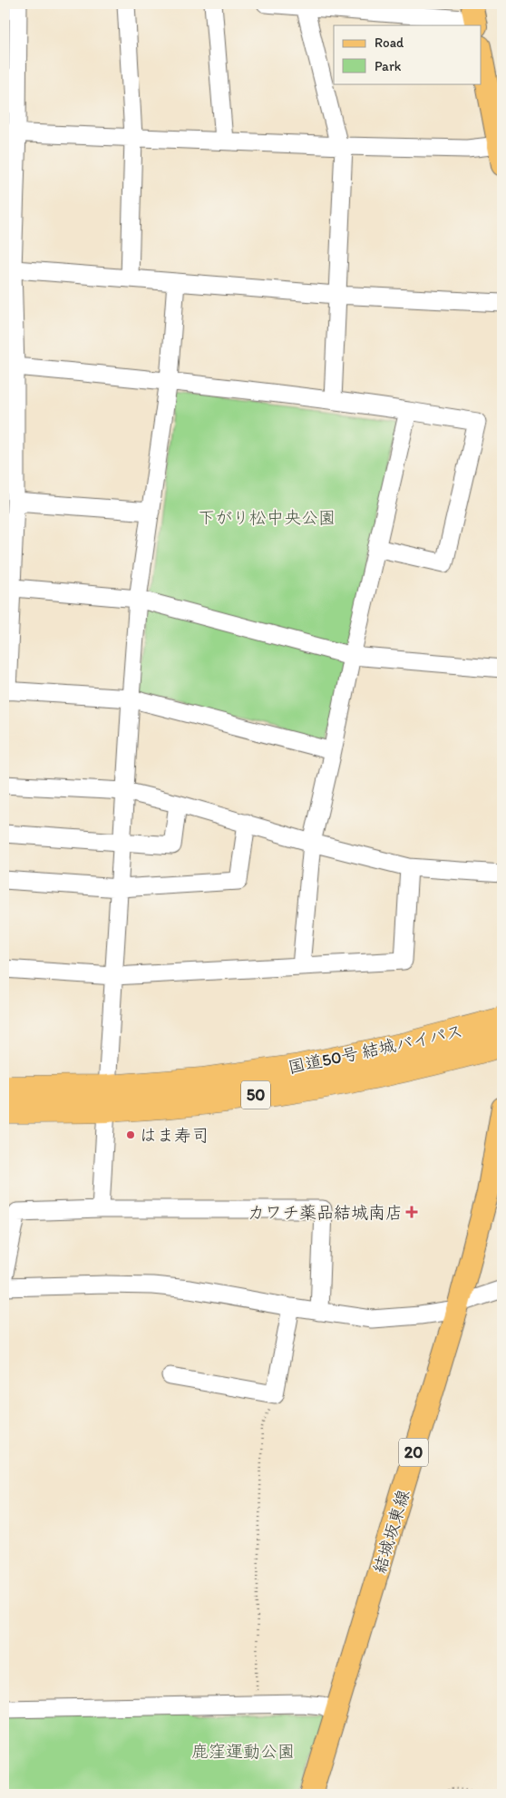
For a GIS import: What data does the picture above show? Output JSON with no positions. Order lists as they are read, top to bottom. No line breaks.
{"streets":{"highway":["国道50号 結城バイパス","50"],"main road":["20","結城坂東線"]},"parks":["下がり松中央公園","鹿窪運動公園"],"places":{"other":["はま寿司"],"health":["カワチ薬品結城南店"]},"legend":["Road","Park"]}
